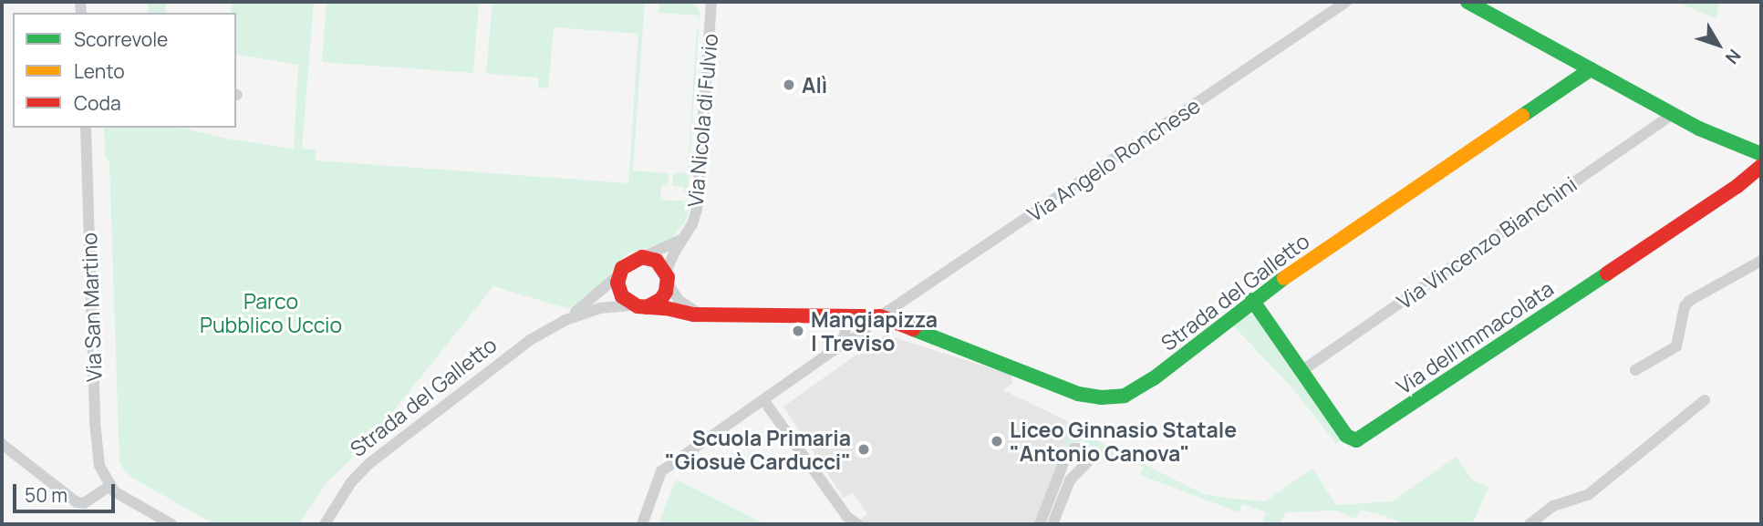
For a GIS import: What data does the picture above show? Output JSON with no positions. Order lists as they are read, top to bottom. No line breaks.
{"streets":{"street":["Via Nicola di Fulvio","Via Angelo Ronchese","Via Vincenzo Bianchini","Strada del Galletto","Via San Martino","Via dell'Immacolata"]},"crossings":[["Via Nicola di Fulvio","Strada del Galletto"],["Via Angelo Ronchese","Strada del Galletto"],["Via Vincenzo Bianchini","Via dell'Immacolata"],["Strada del Galletto","Via dell'Immacolata"]],"parks":["Parco Pubblico Uccio"],"places":["Alì","Mangiapizza | Treviso","Liceo Ginnasio Statale \"Antonio Canova\"","Scuola Primaria \"Giosuè Carducci\""],"legend":["Scorrevole","Lento","Coda"],"scale_bar":"50 m","north":"bottom right"}
